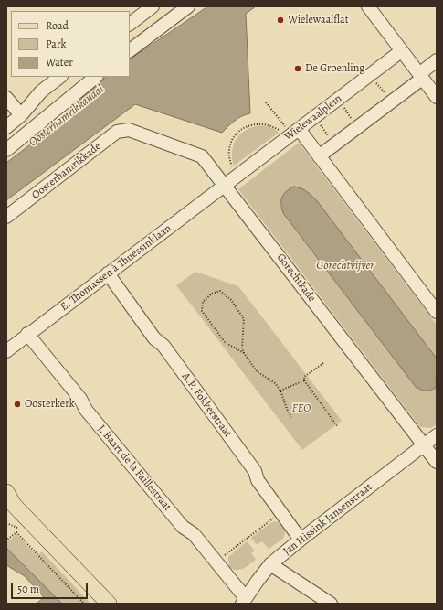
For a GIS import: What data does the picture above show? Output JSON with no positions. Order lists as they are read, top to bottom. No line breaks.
{"streets":{"street":["Wielewaalplein","Oosterhamrikkade","E. Thomassen à Thuessinklaan","Gorechtkade","A.P. Fokkerstraat","J. Baart de la Faillestraat","Jan Hissink Jansenstraat"]},"crossings":[["Wielewaalplein","E. Thomassen à Thuessinklaan"],["Wielewaalplein","Gorechtkade"],["Oosterhamrikkade","Gorechtkade"],["E. Thomassen à Thuessinklaan","Gorechtkade"],["E. Thomassen à Thuessinklaan","A.P. Fokkerstraat"],["E. Thomassen à Thuessinklaan","J. Baart de la Faillestraat"],["Gorechtkade","Jan Hissink Jansenstraat"],["A.P. Fokkerstraat","Jan Hissink Jansenstraat"],["J. Baart de la Faillestraat","Jan Hissink Jansenstraat"]],"water":["Oosterhamrikkanaal","Gorechtvijver"],"parks":["FEO"],"places":["Wielewaalflat","De Groenling","Oosterkerk"],"legend":["Road","Park","Water"],"scale_bar":"50 m"}
